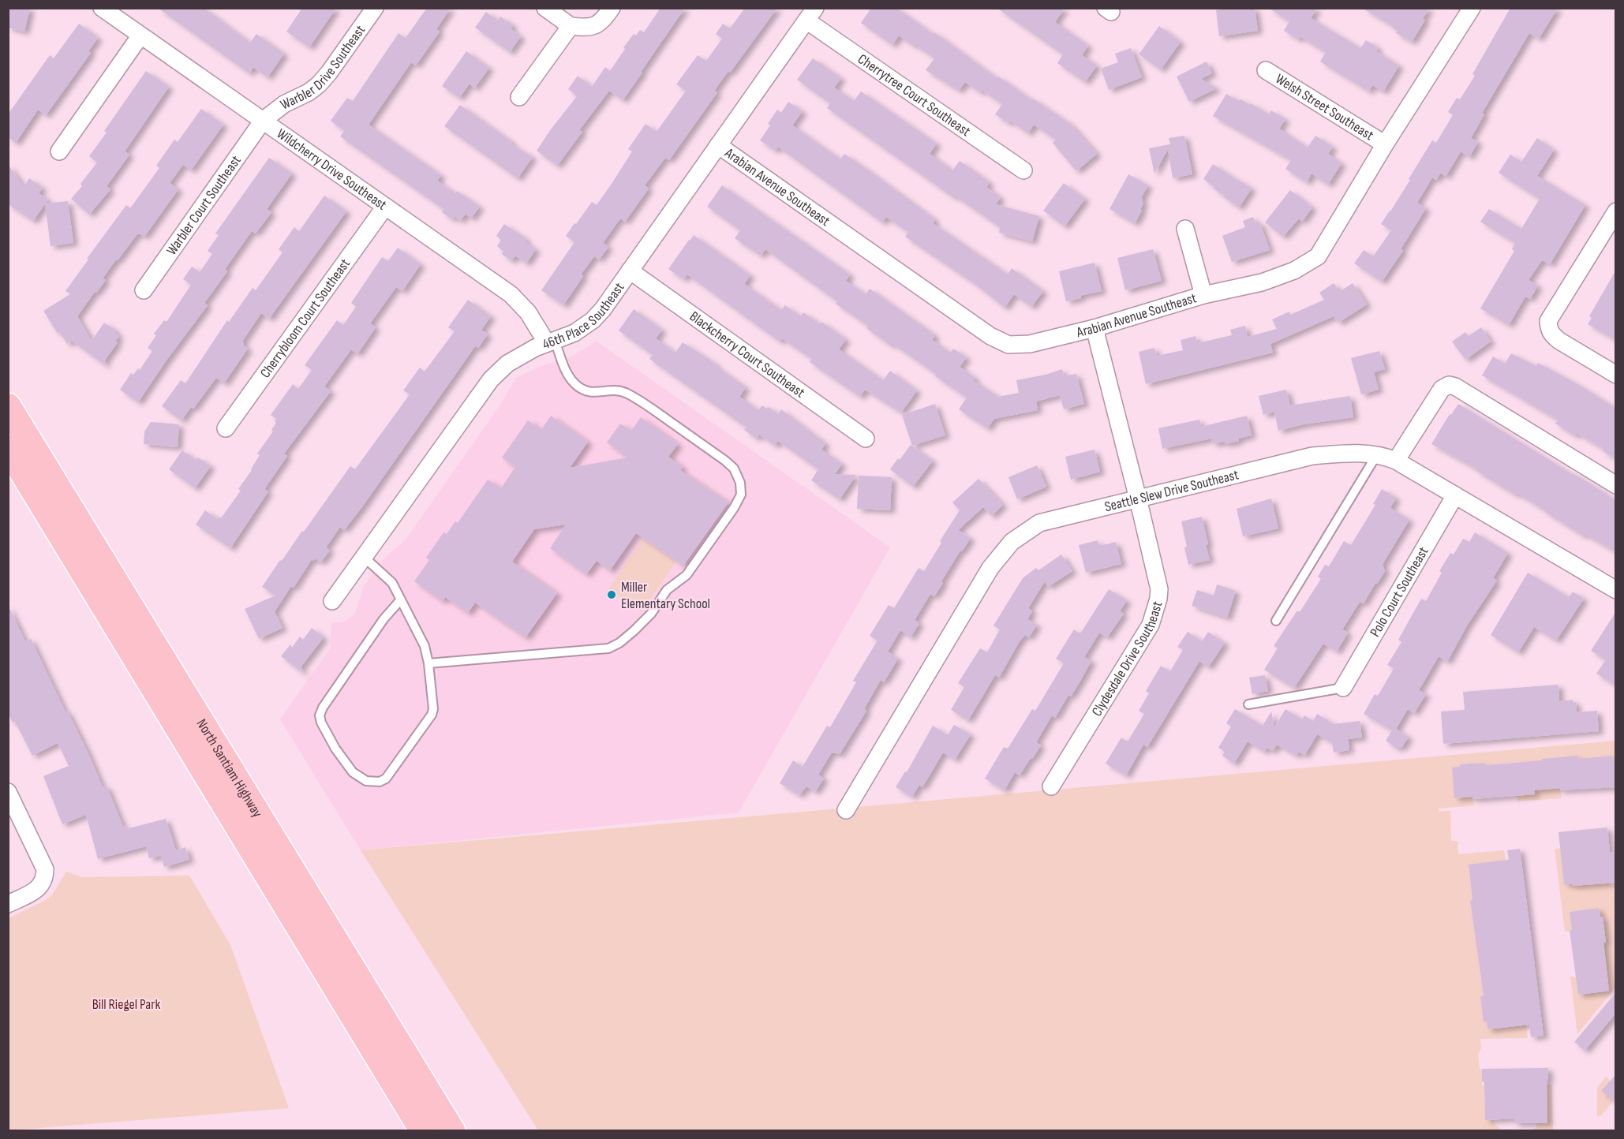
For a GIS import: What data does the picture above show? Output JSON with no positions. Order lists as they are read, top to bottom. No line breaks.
{"streets":{"highway":["North Santiam Highway"],"street":["Warbler Drive Southeast","Cherrytree Court Southeast","Welsh Street Southeast","Wildcherry Drive Southeast","Arabian Avenue Southeast","Warbler Court Southeast","46th Place Southeast","Cherrybloom Court Southeast","Blackcherry Court Southeast","Seattle Slew Drive Southeast","Polo Court Southeast","Clydesdale Drive Southeast"]},"crossings":[["Warbler Drive Southeast","Wildcherry Drive Southeast"],["Warbler Drive Southeast","Warbler Court Southeast"],["Cherrytree Court Southeast","46th Place Southeast"],["Welsh Street Southeast","Arabian Avenue Southeast"],["Wildcherry Drive Southeast","Warbler Court Southeast"],["Wildcherry Drive Southeast","46th Place Southeast"],["Wildcherry Drive Southeast","Cherrybloom Court Southeast"],["Arabian Avenue Southeast","46th Place Southeast"],["Arabian Avenue Southeast","Clydesdale Drive Southeast"],["46th Place Southeast","Blackcherry Court Southeast"],["Seattle Slew Drive Southeast","Polo Court Southeast"],["Seattle Slew Drive Southeast","Clydesdale Drive Southeast"]],"parks":["Bill Riegel Park"],"places":["Miller Elementary School"]}
